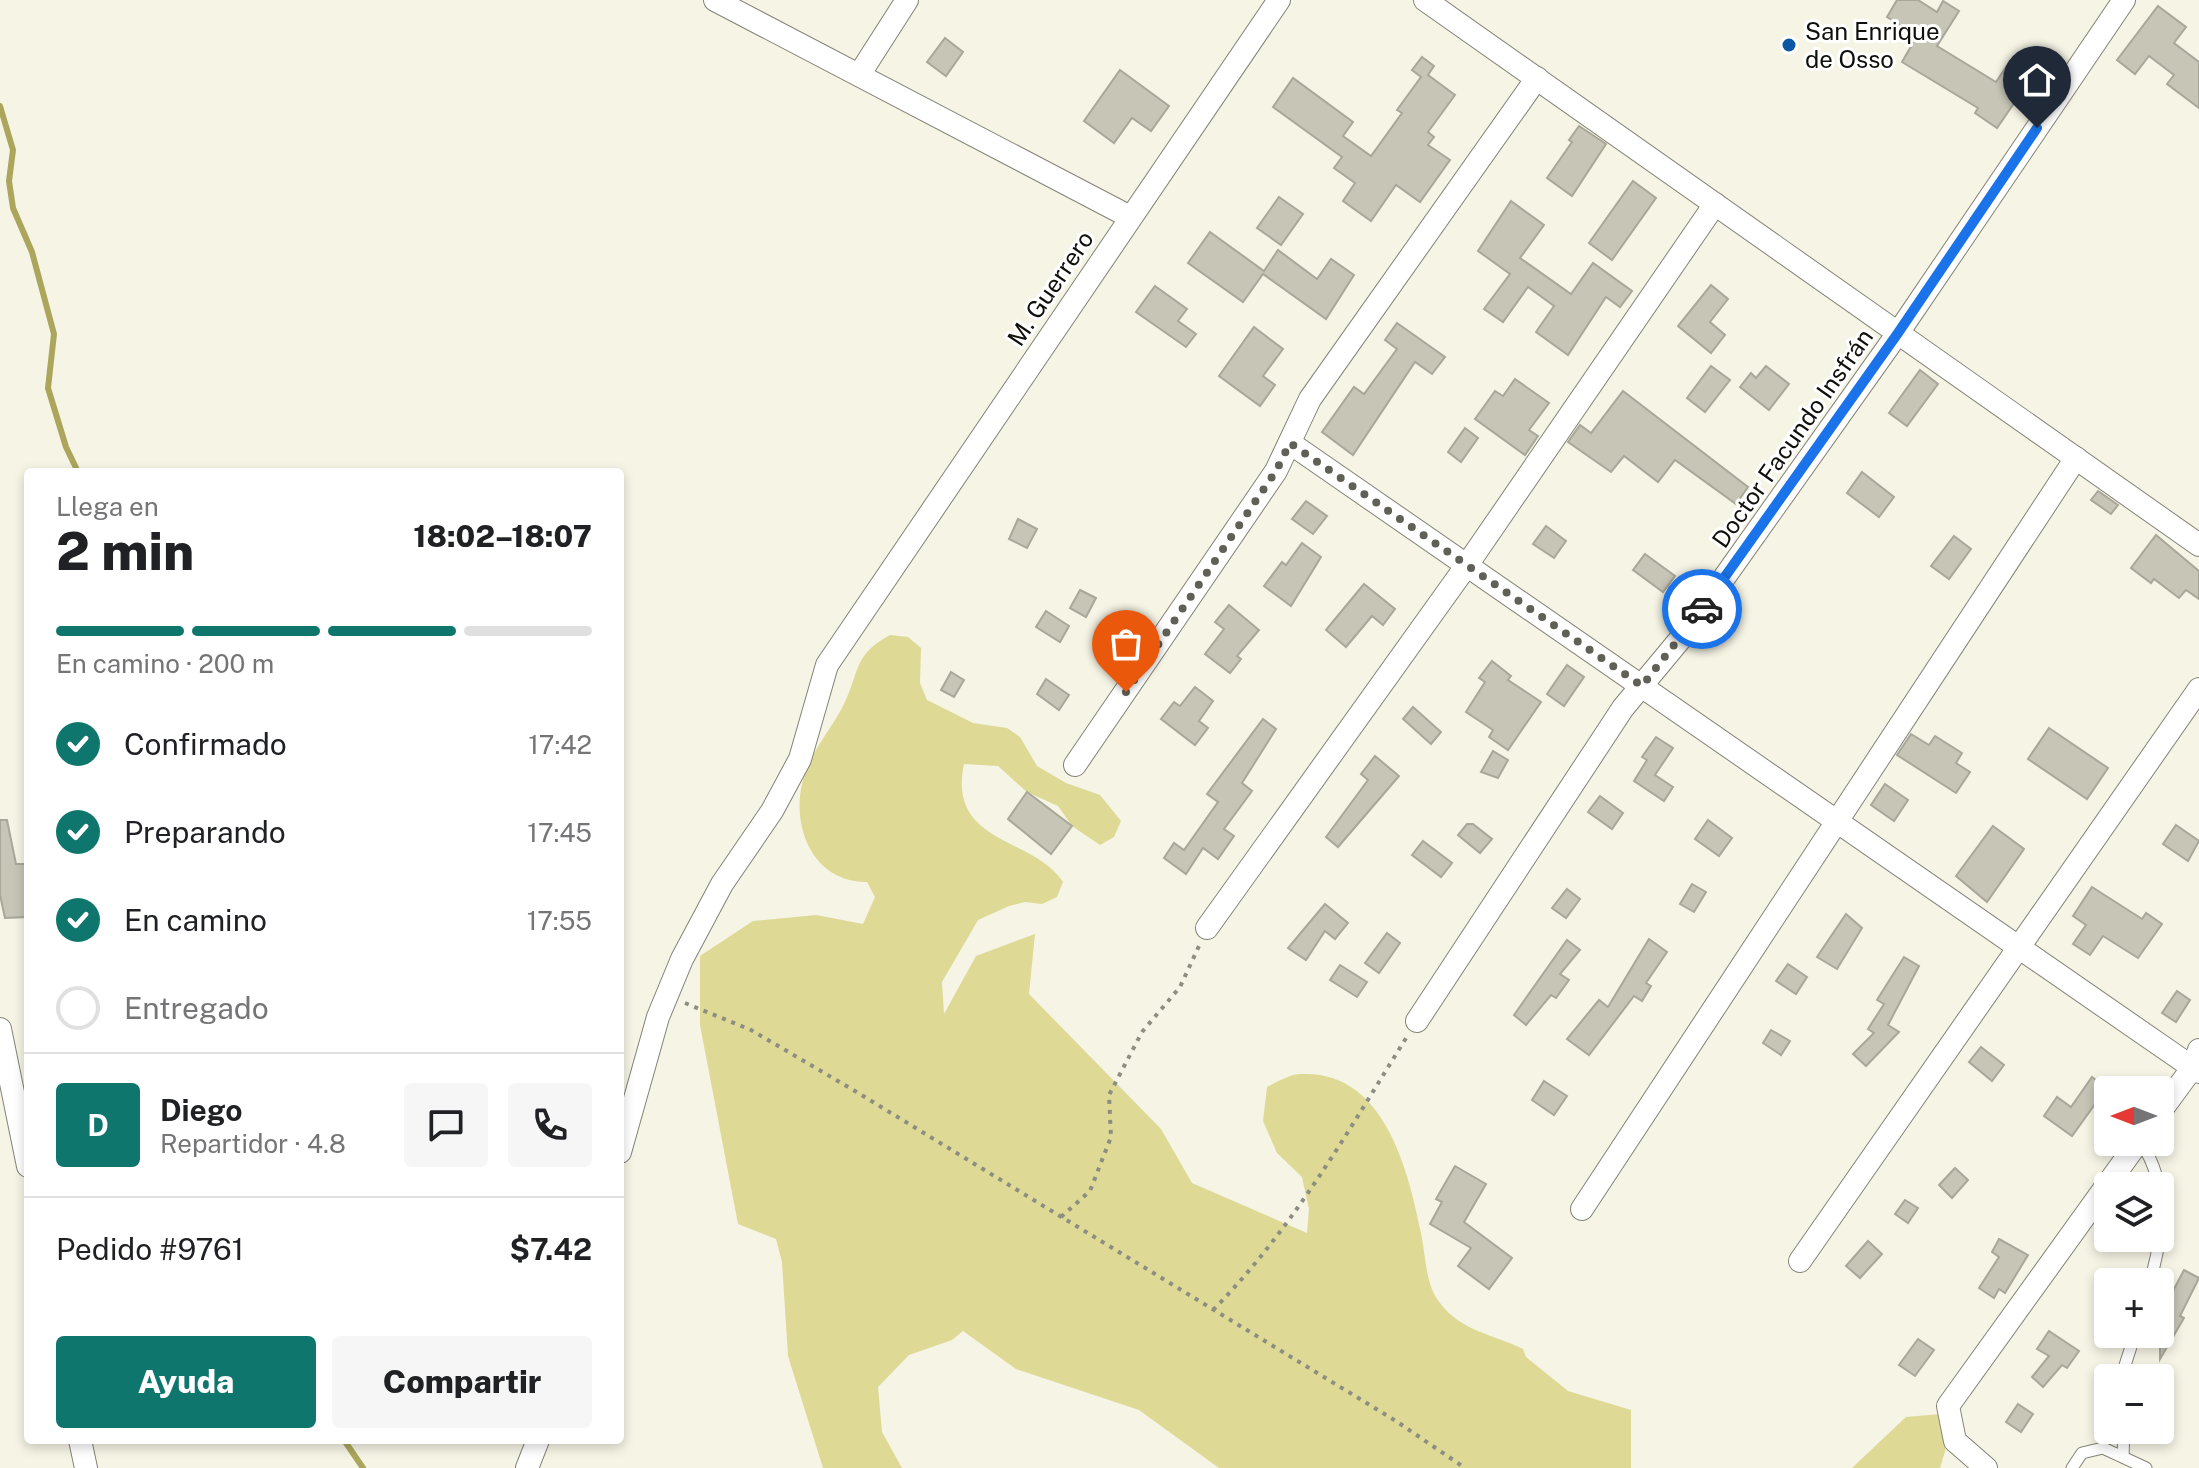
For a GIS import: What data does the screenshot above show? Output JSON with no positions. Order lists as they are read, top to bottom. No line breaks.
{"streets":{"street":["M. Guerrero","Doctor Facundo Insfrán"]},"places":["San Enrique de Osso"],"north":"left","page":{"heading":["2 min","Llega en","18:02–18:07"],"panel":["Diego","Repartidor · 4.8","Pedido #9761","$7.42"],"bar":"En camino · 200 m","list":[["Confirmado","17:42"],["Preparando","17:45"],["En camino","17:55"],"Entregado"],"map_buttons":["+","−"],"round":"D","buttons":["Ayuda","Compartir"]}}
